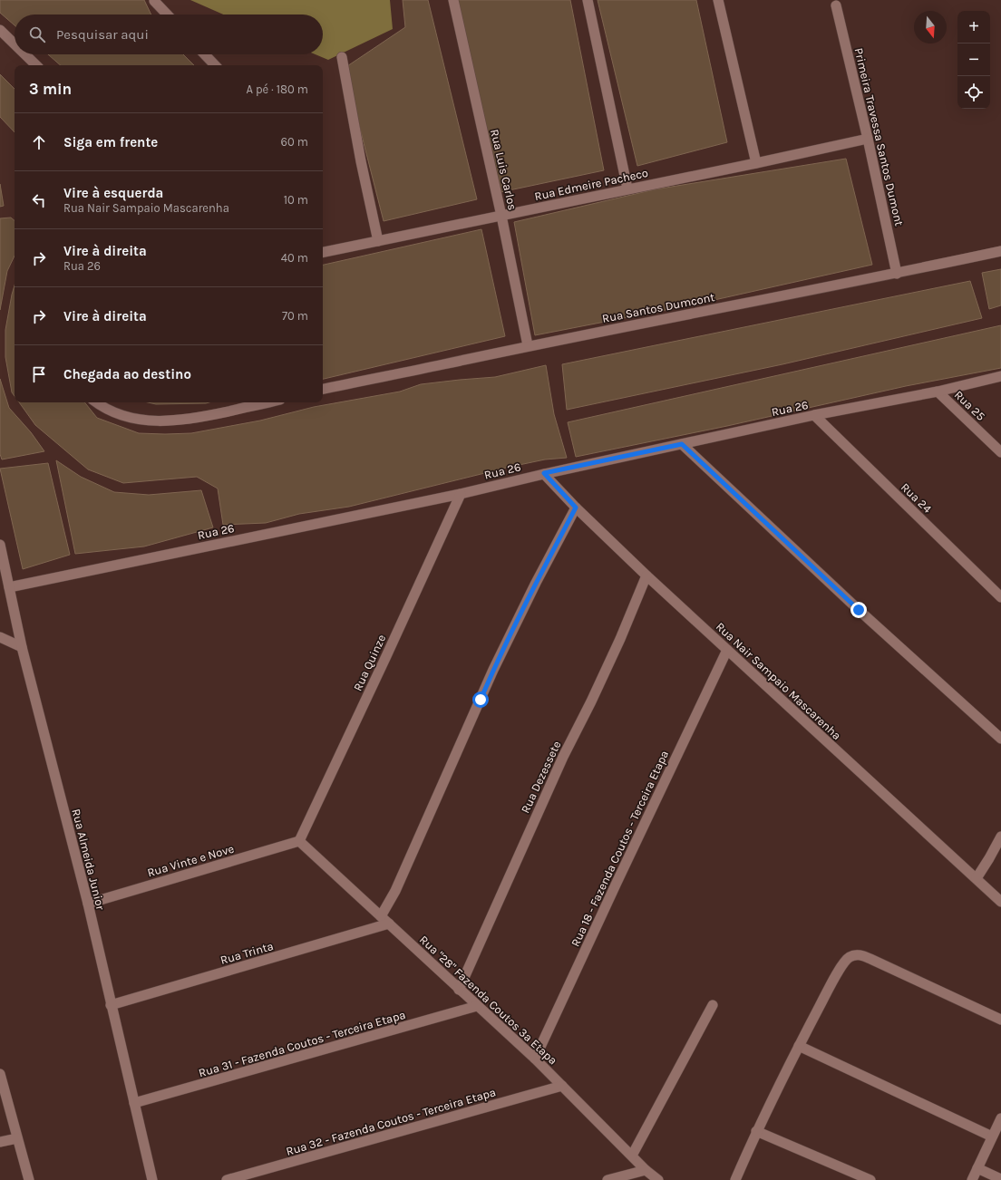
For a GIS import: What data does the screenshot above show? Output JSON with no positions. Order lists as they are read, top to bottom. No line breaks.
{"streets":{"street":["Primeira Travessa Santos Dumont","Rua Luis Carlos","Rua Edmeire Pacheco","Rua Santos Dumcont","Rua 25","Rua 26","Rua 24","Rua Quinze","Rua Nair Sampaio Mascarenha","Rua Dezessete","Rua 18 - Fazenda Coutos - Terceira Etapa","Rua Almeida Junior","Rua Vinte e Nove","Rua Trinta","Rua \"28\" Fazenda Coutos 3ª Etapa","Rua 31 - Fazenda Coutos - Terceira Etapa","Rua 32 - Fazenda Coutos - Terceira Etapa"]},"crossings":[["Primeira Travessa Santos Dumont","Rua Edmeire Pacheco"],["Primeira Travessa Santos Dumont","Rua Santos Dumcont"],["Rua Luis Carlos","Rua Edmeire Pacheco"],["Rua Luis Carlos","Rua Santos Dumcont"],["Rua 25","Rua 26"],["Rua 26","Rua 24"],["Rua 26","Rua Quinze"],["Rua 26","Rua Nair Sampaio Mascarenha"],["Rua 26","Rua Almeida Junior"],["Rua Quinze","Rua Vinte e Nove"],["Rua Quinze","Rua \"28\" Fazenda Coutos 3ª Etapa"],["Rua Nair Sampaio Mascarenha","Rua Dezessete"],["Rua Nair Sampaio Mascarenha","Rua 18 - Fazenda Coutos - Terceira Etapa"],["Rua Dezessete","Rua \"28\" Fazenda Coutos 3ª Etapa"],["Rua 18 - Fazenda Coutos - Terceira Etapa","Rua \"28\" Fazenda Coutos 3ª Etapa"],["Rua Almeida Junior","Rua Vinte e Nove"],["Rua Almeida Junior","Rua Trinta"],["Rua Almeida Junior","Rua 31 - Fazenda Coutos - Terceira Etapa"],["Rua Vinte e Nove","Rua \"28\" Fazenda Coutos 3ª Etapa"],["Rua Trinta","Rua \"28\" Fazenda Coutos 3ª Etapa"],["Rua \"28\" Fazenda Coutos 3ª Etapa","Rua 31 - Fazenda Coutos - Terceira Etapa"],["Rua \"28\" Fazenda Coutos 3ª Etapa","Rua 32 - Fazenda Coutos - Terceira Etapa"]],"north":"bottom","page":{"map_buttons":["+","−"],"search":"Pesquisar aqui","heading":["3 min","A pé · 180 m"],"list":[["Siga em frente","60 m"],["Vire à esquerda","Rua Nair Sampaio Mascarenha","10 m"],["Vire à direita","Rua 26","40 m"],["Vire à direita","70 m"],"Chegada ao destino"]}}
